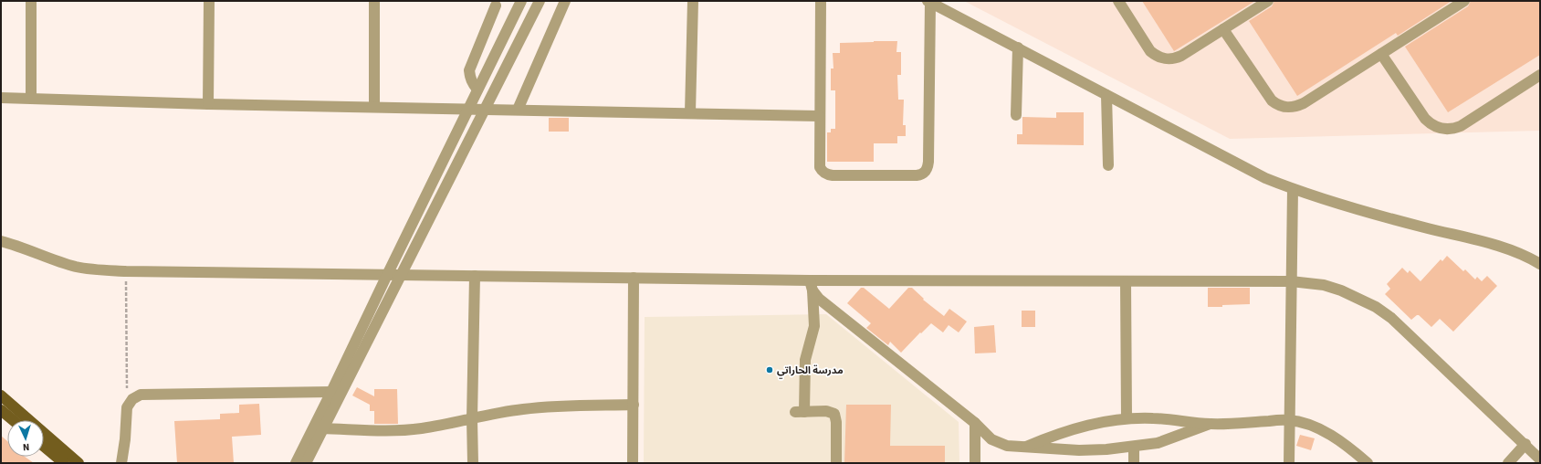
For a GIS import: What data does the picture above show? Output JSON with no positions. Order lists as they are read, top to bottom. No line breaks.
{"places":["مدرسة الحاراتي"],"north":"bottom"}
